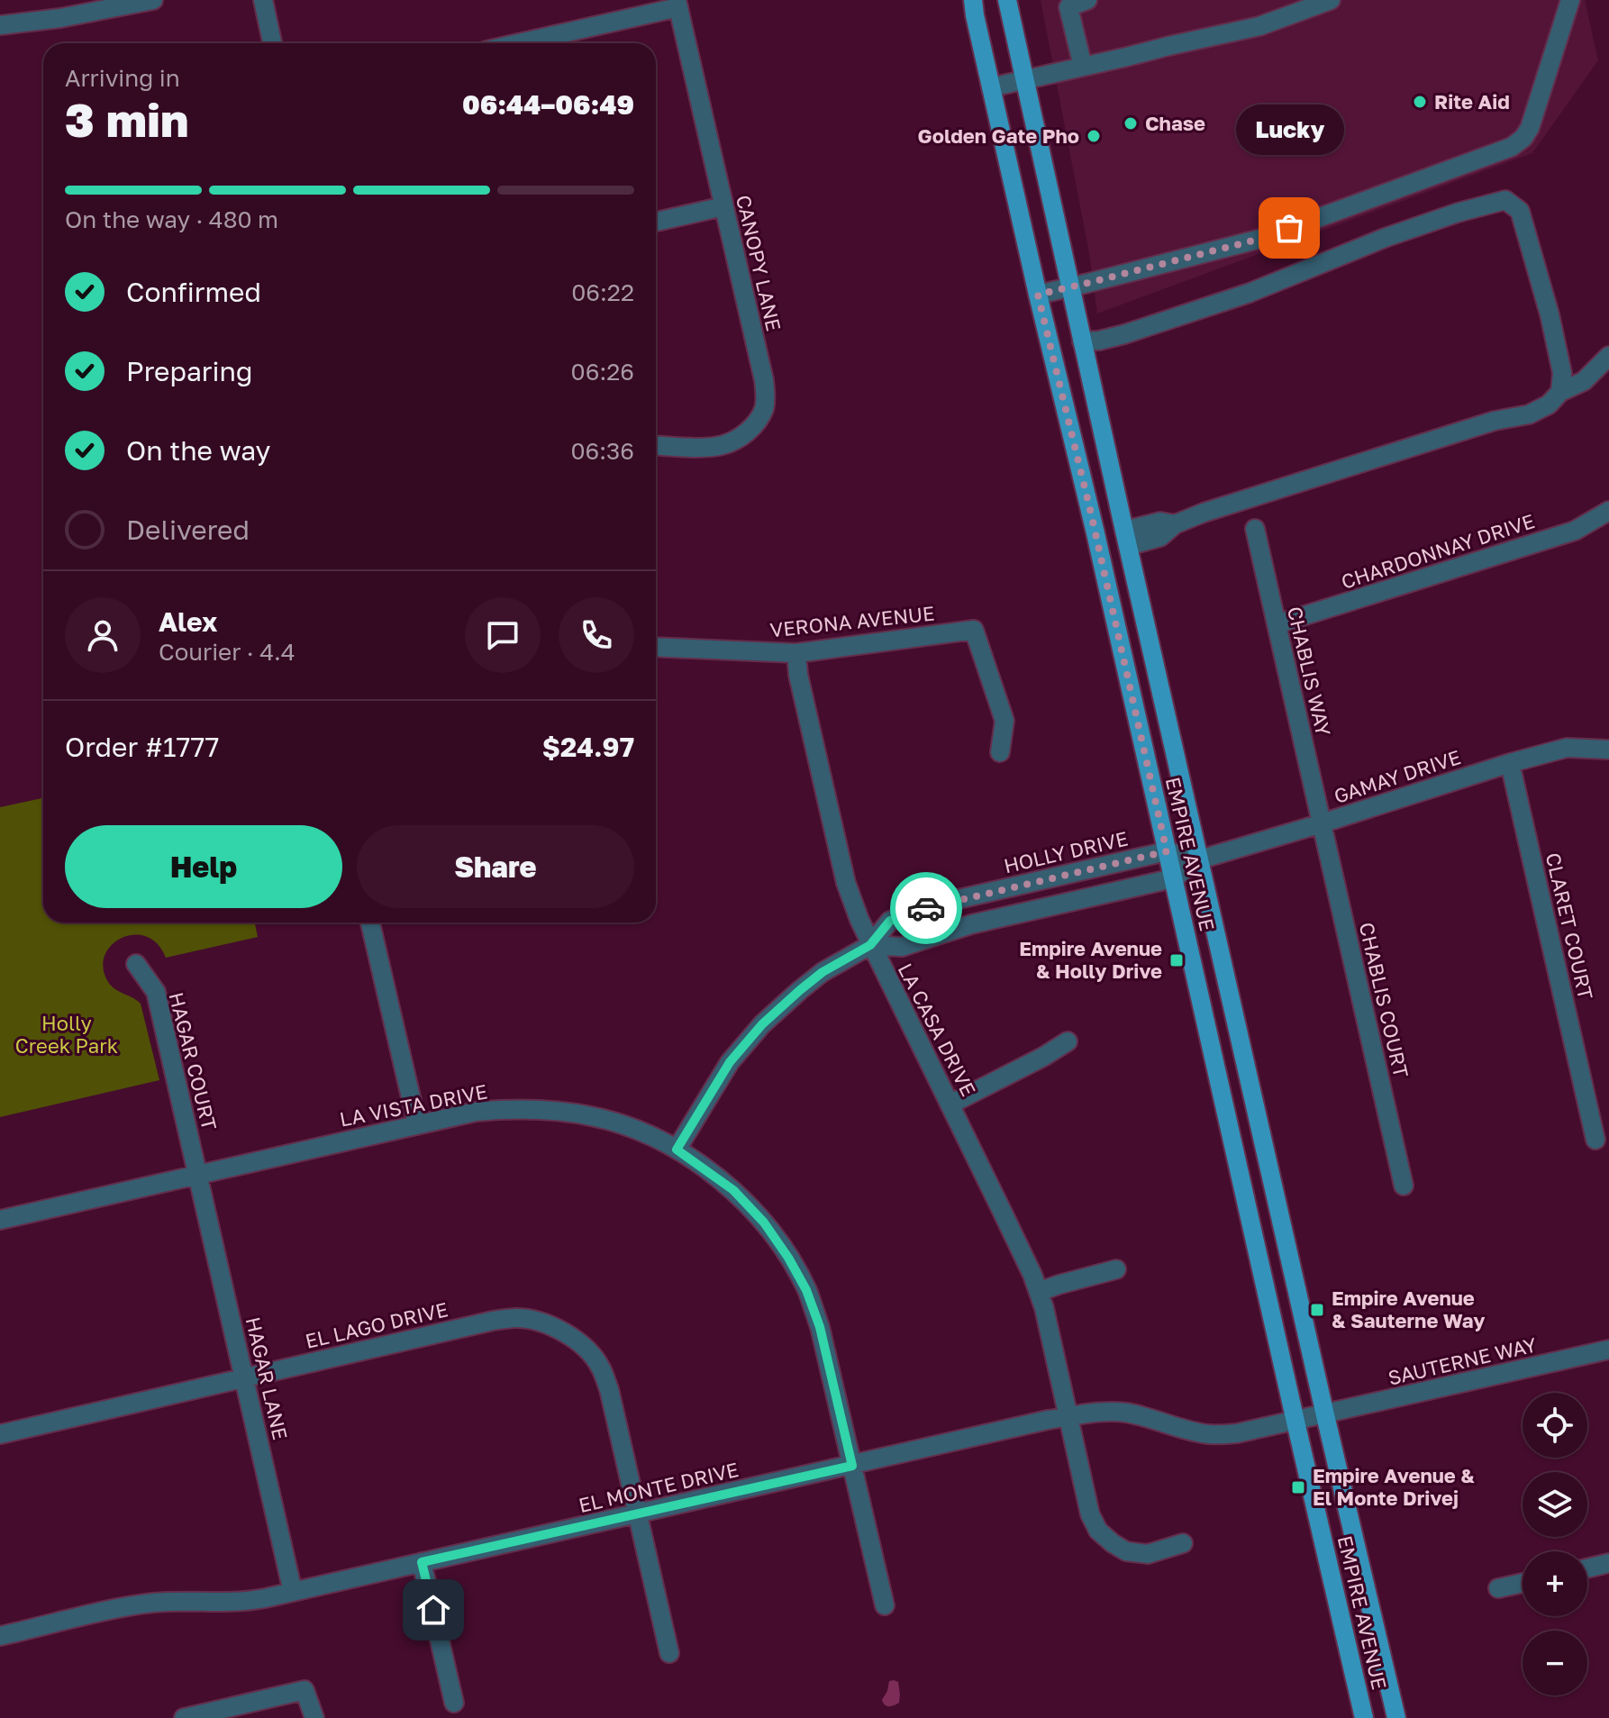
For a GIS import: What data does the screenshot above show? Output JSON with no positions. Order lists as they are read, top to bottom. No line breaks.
{"streets":{"main road":["EMPIRE AVENUE"],"street":["CANOPY LANE","CHARDONNAY DRIVE","VERONA AVENUE","CHABLIS WAY","GAMAY DRIVE","HOLLY DRIVE","CLARET COURT","CHABLIS COURT","LA CASA DRIVE","HAGAR COURT","LA VISTA DRIVE","EL LAGO DRIVE","SAUTERNE WAY","HAGAR LANE","EL MONTE DRIVE"]},"crossings":[["CHARDONNAY DRIVE","CHABLIS WAY"],["VERONA AVENUE","LA CASA DRIVE"],["CHABLIS WAY","GAMAY DRIVE"],["CHABLIS WAY","CHABLIS COURT"],["GAMAY DRIVE","HOLLY DRIVE"],["GAMAY DRIVE","EMPIRE AVENUE"],["GAMAY DRIVE","CLARET COURT"],["GAMAY DRIVE","CHABLIS COURT"],["HOLLY DRIVE","EMPIRE AVENUE"],["HOLLY DRIVE","LA CASA DRIVE"],["HOLLY DRIVE","LA VISTA DRIVE"],["EMPIRE AVENUE","SAUTERNE WAY"],["EMPIRE AVENUE","EL MONTE DRIVE"],["LA CASA DRIVE","EL MONTE DRIVE"],["HAGAR COURT","LA VISTA DRIVE"],["HAGAR COURT","HAGAR LANE"],["LA VISTA DRIVE","HAGAR LANE"],["LA VISTA DRIVE","EL MONTE DRIVE"],["EL LAGO DRIVE","HAGAR LANE"],["EL LAGO DRIVE","EL MONTE DRIVE"],["SAUTERNE WAY","EL MONTE DRIVE"],["HAGAR LANE","EL MONTE DRIVE"]],"parks":["Holly Creek Park"],"places":{"other":["Rite Aid","Chase","Golden Gate Pho","Lucky"],"transit":["Empire Avenue & Holly Drive","Empire Avenue & Sauterne Way","Empire Avenue & El Monte Drivej"]},"page":{"heading":["3 min","Arriving in","06:44–06:49"],"panel":["Alex","Courier · 4.4","Order #1777","$24.97"],"bubble":"Lucky","bar":"On the way · 480 m","list":[["Confirmed","06:22"],["Preparing","06:26"],["On the way","06:36"],"Delivered"],"buttons":["Help","Share"],"map_buttons":["+","−"]}}
